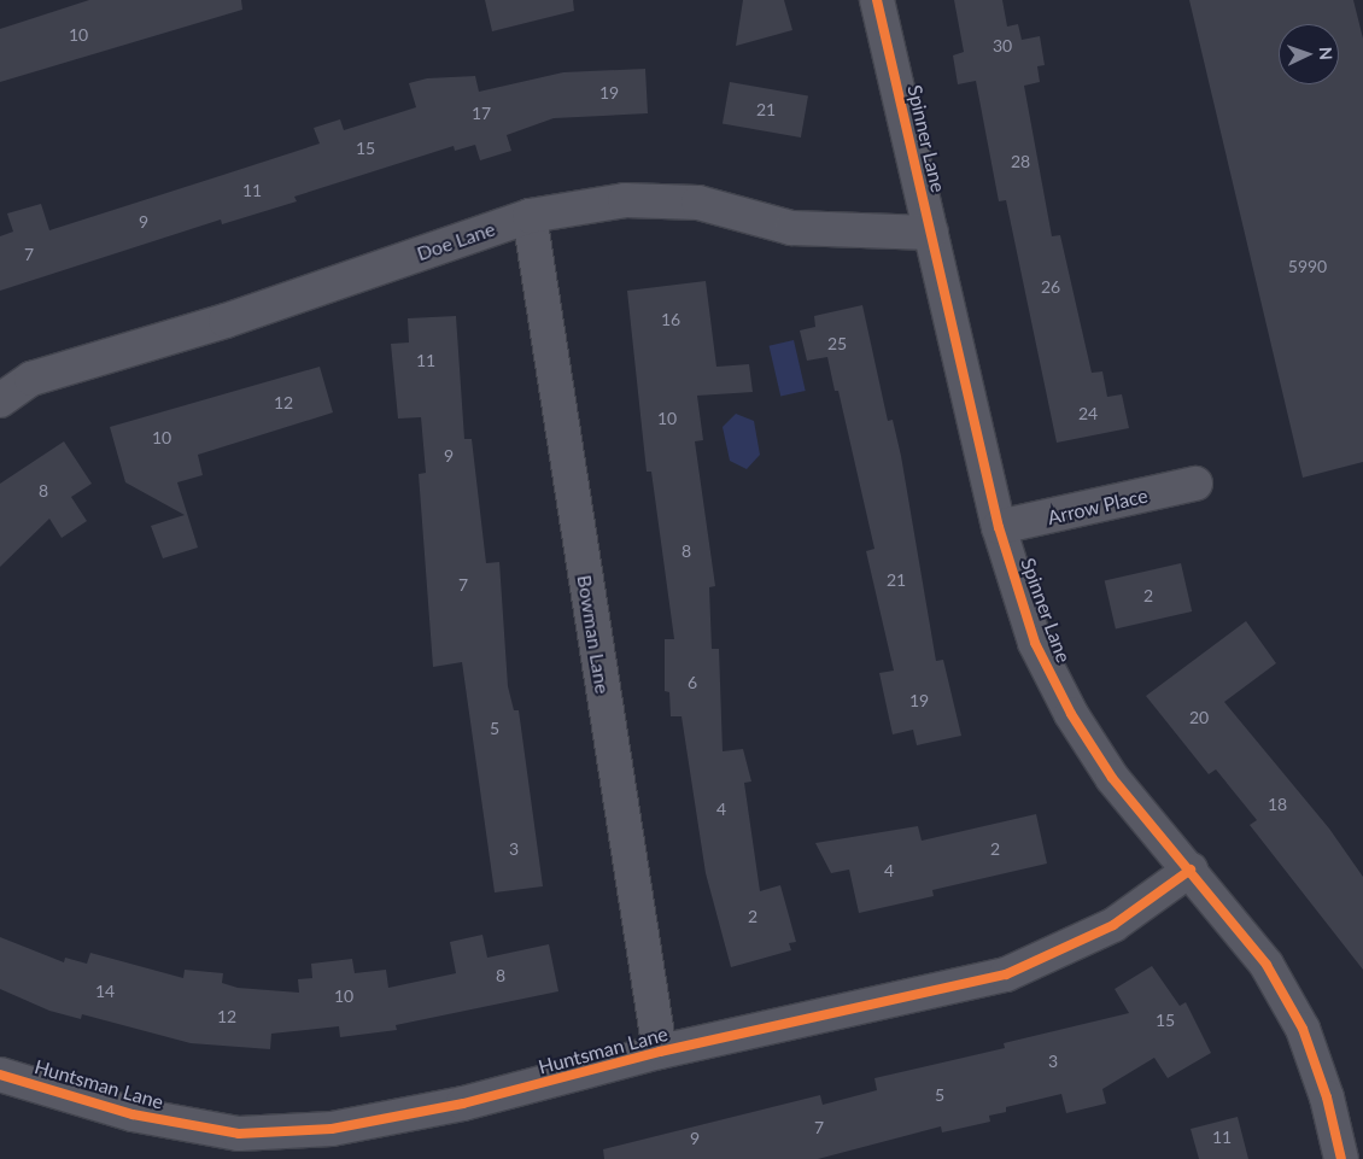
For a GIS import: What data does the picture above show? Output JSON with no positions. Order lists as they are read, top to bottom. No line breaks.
{"streets":{"street":["Spinner Lane","Doe Lane","Arrow Place","Bowman Lane","Huntsman Lane"]},"crossings":[["Spinner Lane","Doe Lane"],["Spinner Lane","Arrow Place"],["Spinner Lane","Huntsman Lane"],["Doe Lane","Bowman Lane"],["Bowman Lane","Huntsman Lane"]],"house_numbers":["10","30","19","21","17","15","28","11","9","7","5990","26","16","25","11","12","24","10","10","9","8","8","21","7","2","6","19","20","5","18","4","3","2","4","2","8","14","10","12","15","3","5","7","11","9"],"north":"right"}
